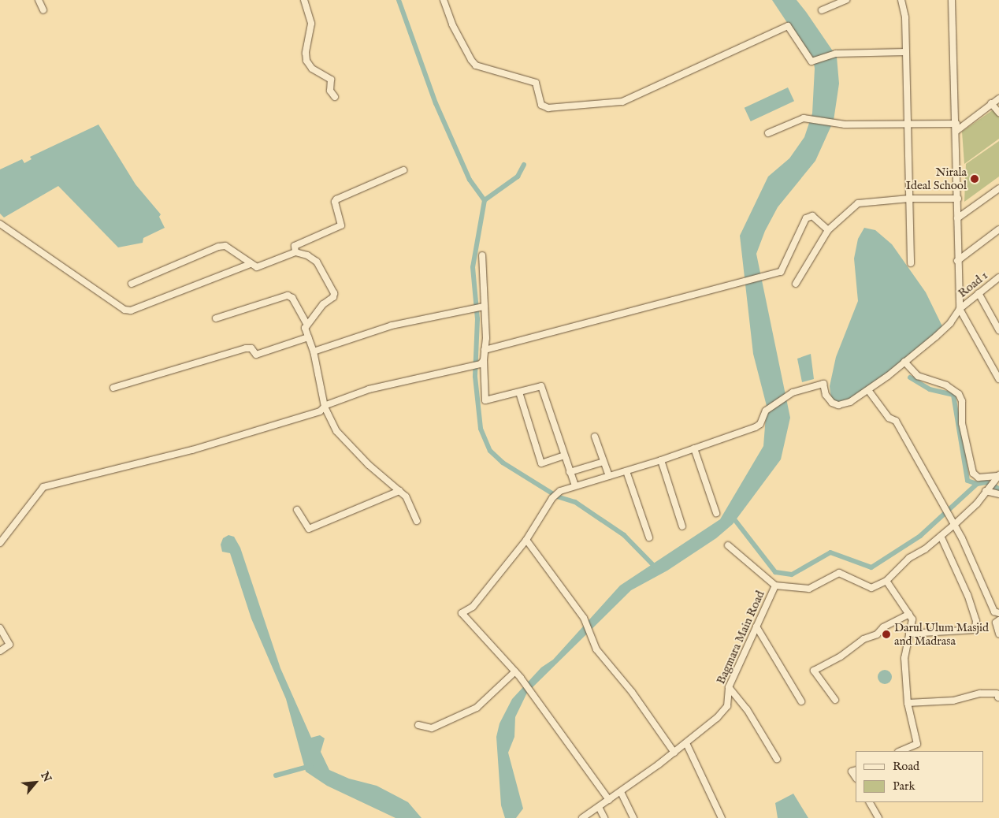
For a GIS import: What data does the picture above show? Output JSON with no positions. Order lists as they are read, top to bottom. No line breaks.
{"streets":{"street":["Road 1","Bagmara Main Road"]},"places":["Nirala Ideal School","Darul Ulum Masjid and Madrasa"],"legend":["Road","Park"],"north":"top right"}
